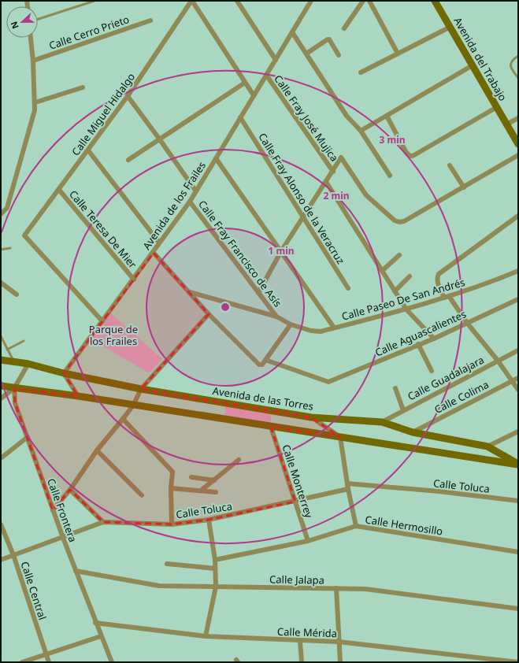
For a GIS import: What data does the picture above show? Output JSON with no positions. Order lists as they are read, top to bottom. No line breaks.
{"streets":{"street":["Calle Cerro Prieto","Avenida del Trabajo","Calle Miguel Hidalgo","Calle Fray José Mujica","Calle Fray Alonso de la Veracruz","Avenida de los Frailes","Calle Teresa De Mier","Calle Fray Francisco de Asís","Calle Paseo De San Andrés","Calle Aguascalientes","Calle Guadalajara","Calle Colima","Avenida de las Torres","Calle Monterrey","Calle Toluca","Calle Frontera","Calle Hermosillo","Calle Jalapa","Calle Central","Calle Mérida"]},"crossings":[["Calle Miguel Hidalgo","Avenida de los Frailes"],["Calle Miguel Hidalgo","Calle Teresa De Mier"],["Calle Fray José Mujica","Avenida de los Frailes"],["Calle Fray Alonso de la Veracruz","Avenida de los Frailes"],["Avenida de los Frailes","Calle Teresa De Mier"],["Avenida de los Frailes","Calle Fray Francisco de Asís"],["Avenida de los Frailes","Avenida de las Torres"],["Calle Fray Francisco de Asís","Calle Paseo De San Andrés"],["Calle Guadalajara","Avenida de las Torres"],["Calle Colima","Avenida de las Torres"],["Avenida de las Torres","Calle Monterrey"],["Avenida de las Torres","Calle Frontera"],["Calle Monterrey","Calle Toluca"],["Calle Monterrey","Calle Hermosillo"],["Calle Toluca","Calle Frontera"],["Calle Toluca","Calle Central"],["Calle Frontera","Calle Jalapa"],["Calle Frontera","Calle Mérida"]],"parks":["Parque de los Frailes"],"north":"left","rings":["3 min","2 min","1 min"]}
